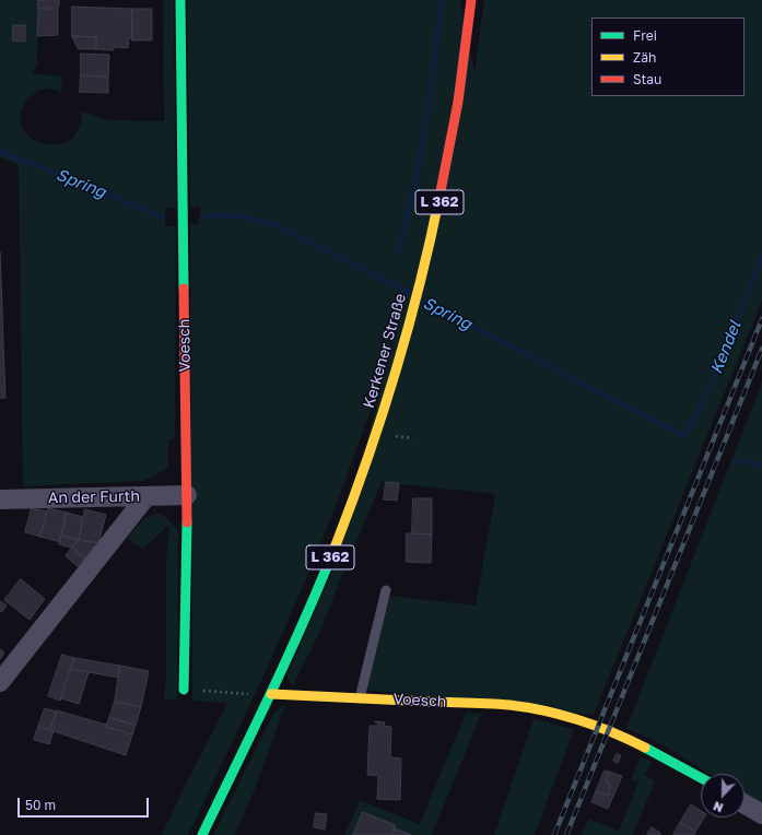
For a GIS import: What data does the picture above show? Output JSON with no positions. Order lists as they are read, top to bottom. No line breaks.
{"streets":{"street":["L 362","Voesch","Kerkener Straße","An der Furth"]},"crossings":[["L 362","Voesch"],["L 362","Kerkener Straße"],["Voesch","Kerkener Straße"],["Voesch","An der Furth"]],"water":["Spring","Kendel"],"legend":["Frei","Zäh","Stau"],"scale_bar":"50 m","north":"bottom"}
